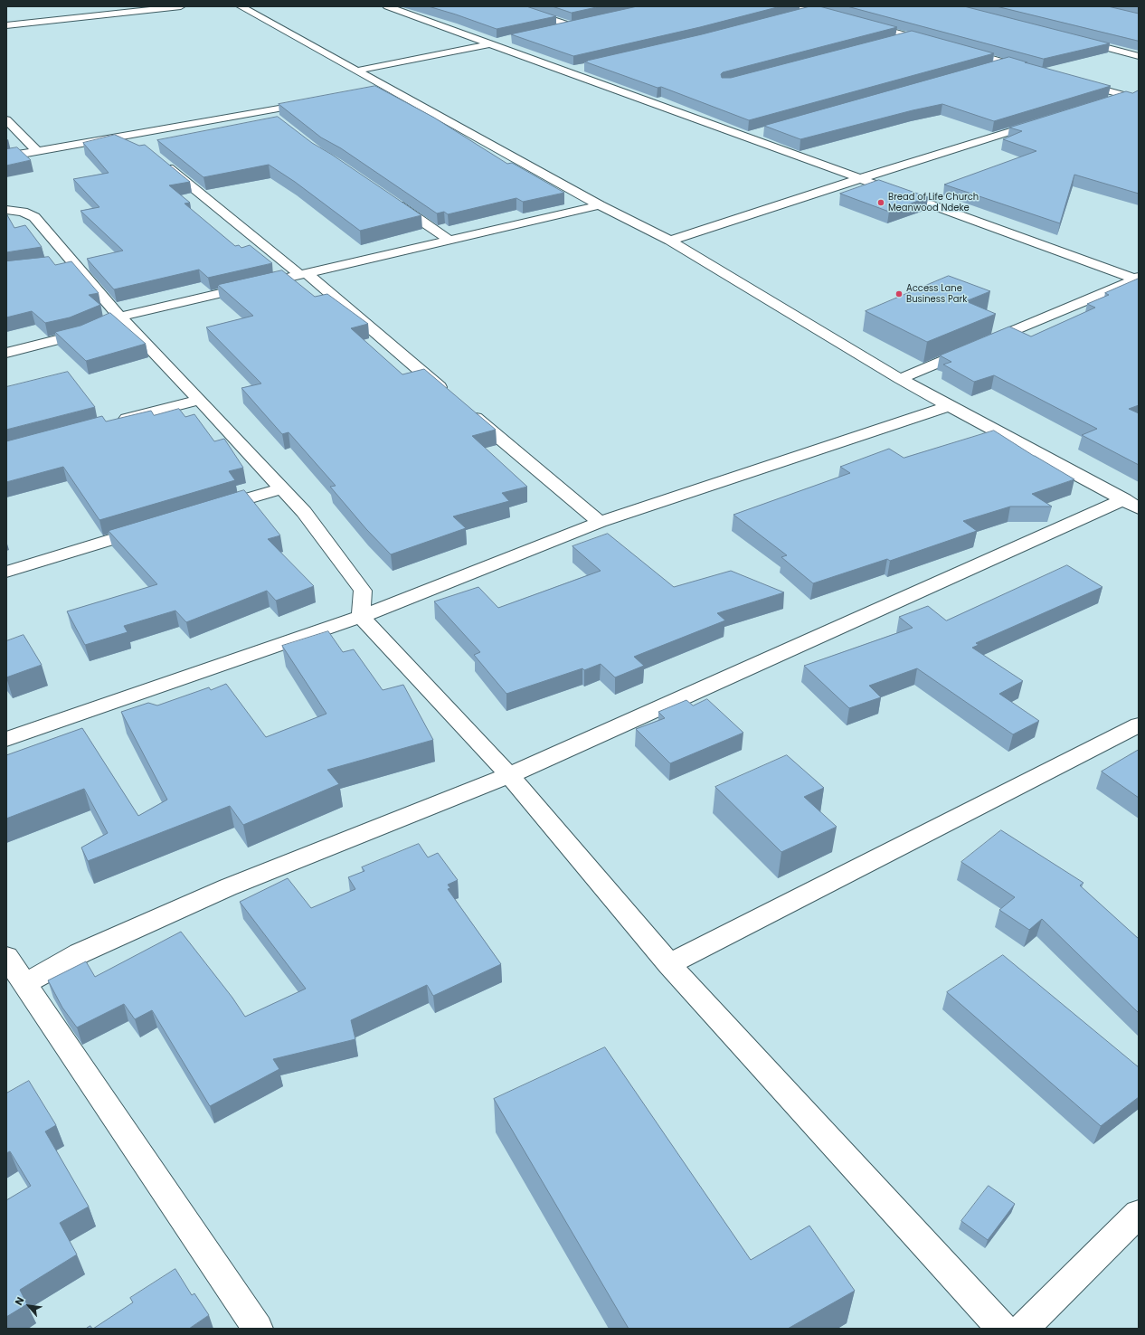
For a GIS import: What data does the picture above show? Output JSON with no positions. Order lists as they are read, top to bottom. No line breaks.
{"places":["Bread of Life Church Meanwood Ndeke","Access Lane Business Park"],"north":"top left"}
